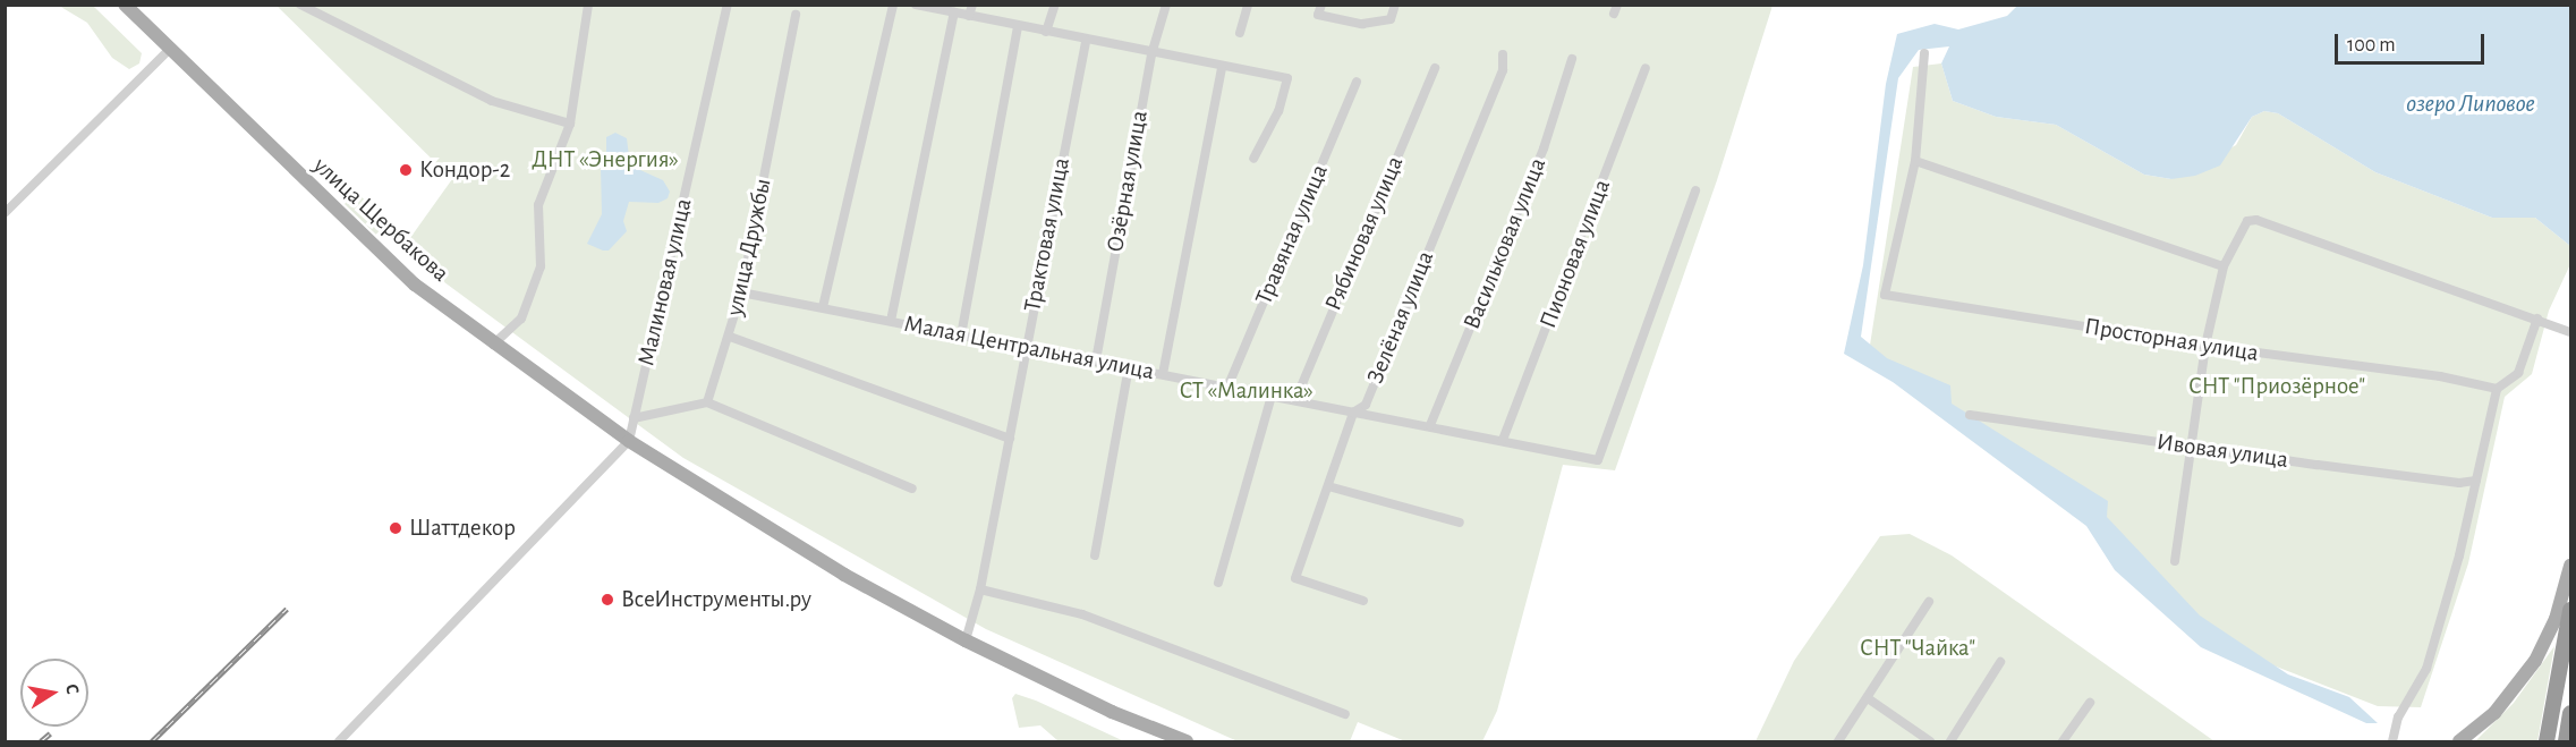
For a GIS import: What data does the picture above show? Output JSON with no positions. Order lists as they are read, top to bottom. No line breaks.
{"streets":{"main road":["улица Щербакова"],"street":["Озёрная улица","Рябиновая улица","Трактовая улица","Травяная улица","Васильковая улица","улица Дружбы","Пионовая улица","Малиновая улица","Зелёная улица","Просторная улица","Малая Центральная улица","Ивовая улица"]},"crossings":[["Озёрная улица","Малая Центральная улица"],["улица Щербакова","Трактовая улица"],["улица Щербакова","Малиновая улица"],["Рябиновая улица","Малая Центральная улица"],["Трактовая улица","Малая Центральная улица"],["Травяная улица","Малая Центральная улица"],["Васильковая улица","Малая Центральная улица"],["улица Дружбы","Малая Центральная улица"],["Пионовая улица","Малая Центральная улица"],["Зелёная улица","Малая Центральная улица"]],"water":["озеро Липовое"],"parks":["ДНТ «Энергия»","СНТ \"Приозёрное\"","CТ «Малинка»","СНТ \"Чайка\""],"places":["Кондор-2","Шаттдекор","ВсеИнструменты.ру"],"scale_bar":"100 m","north":"right"}
